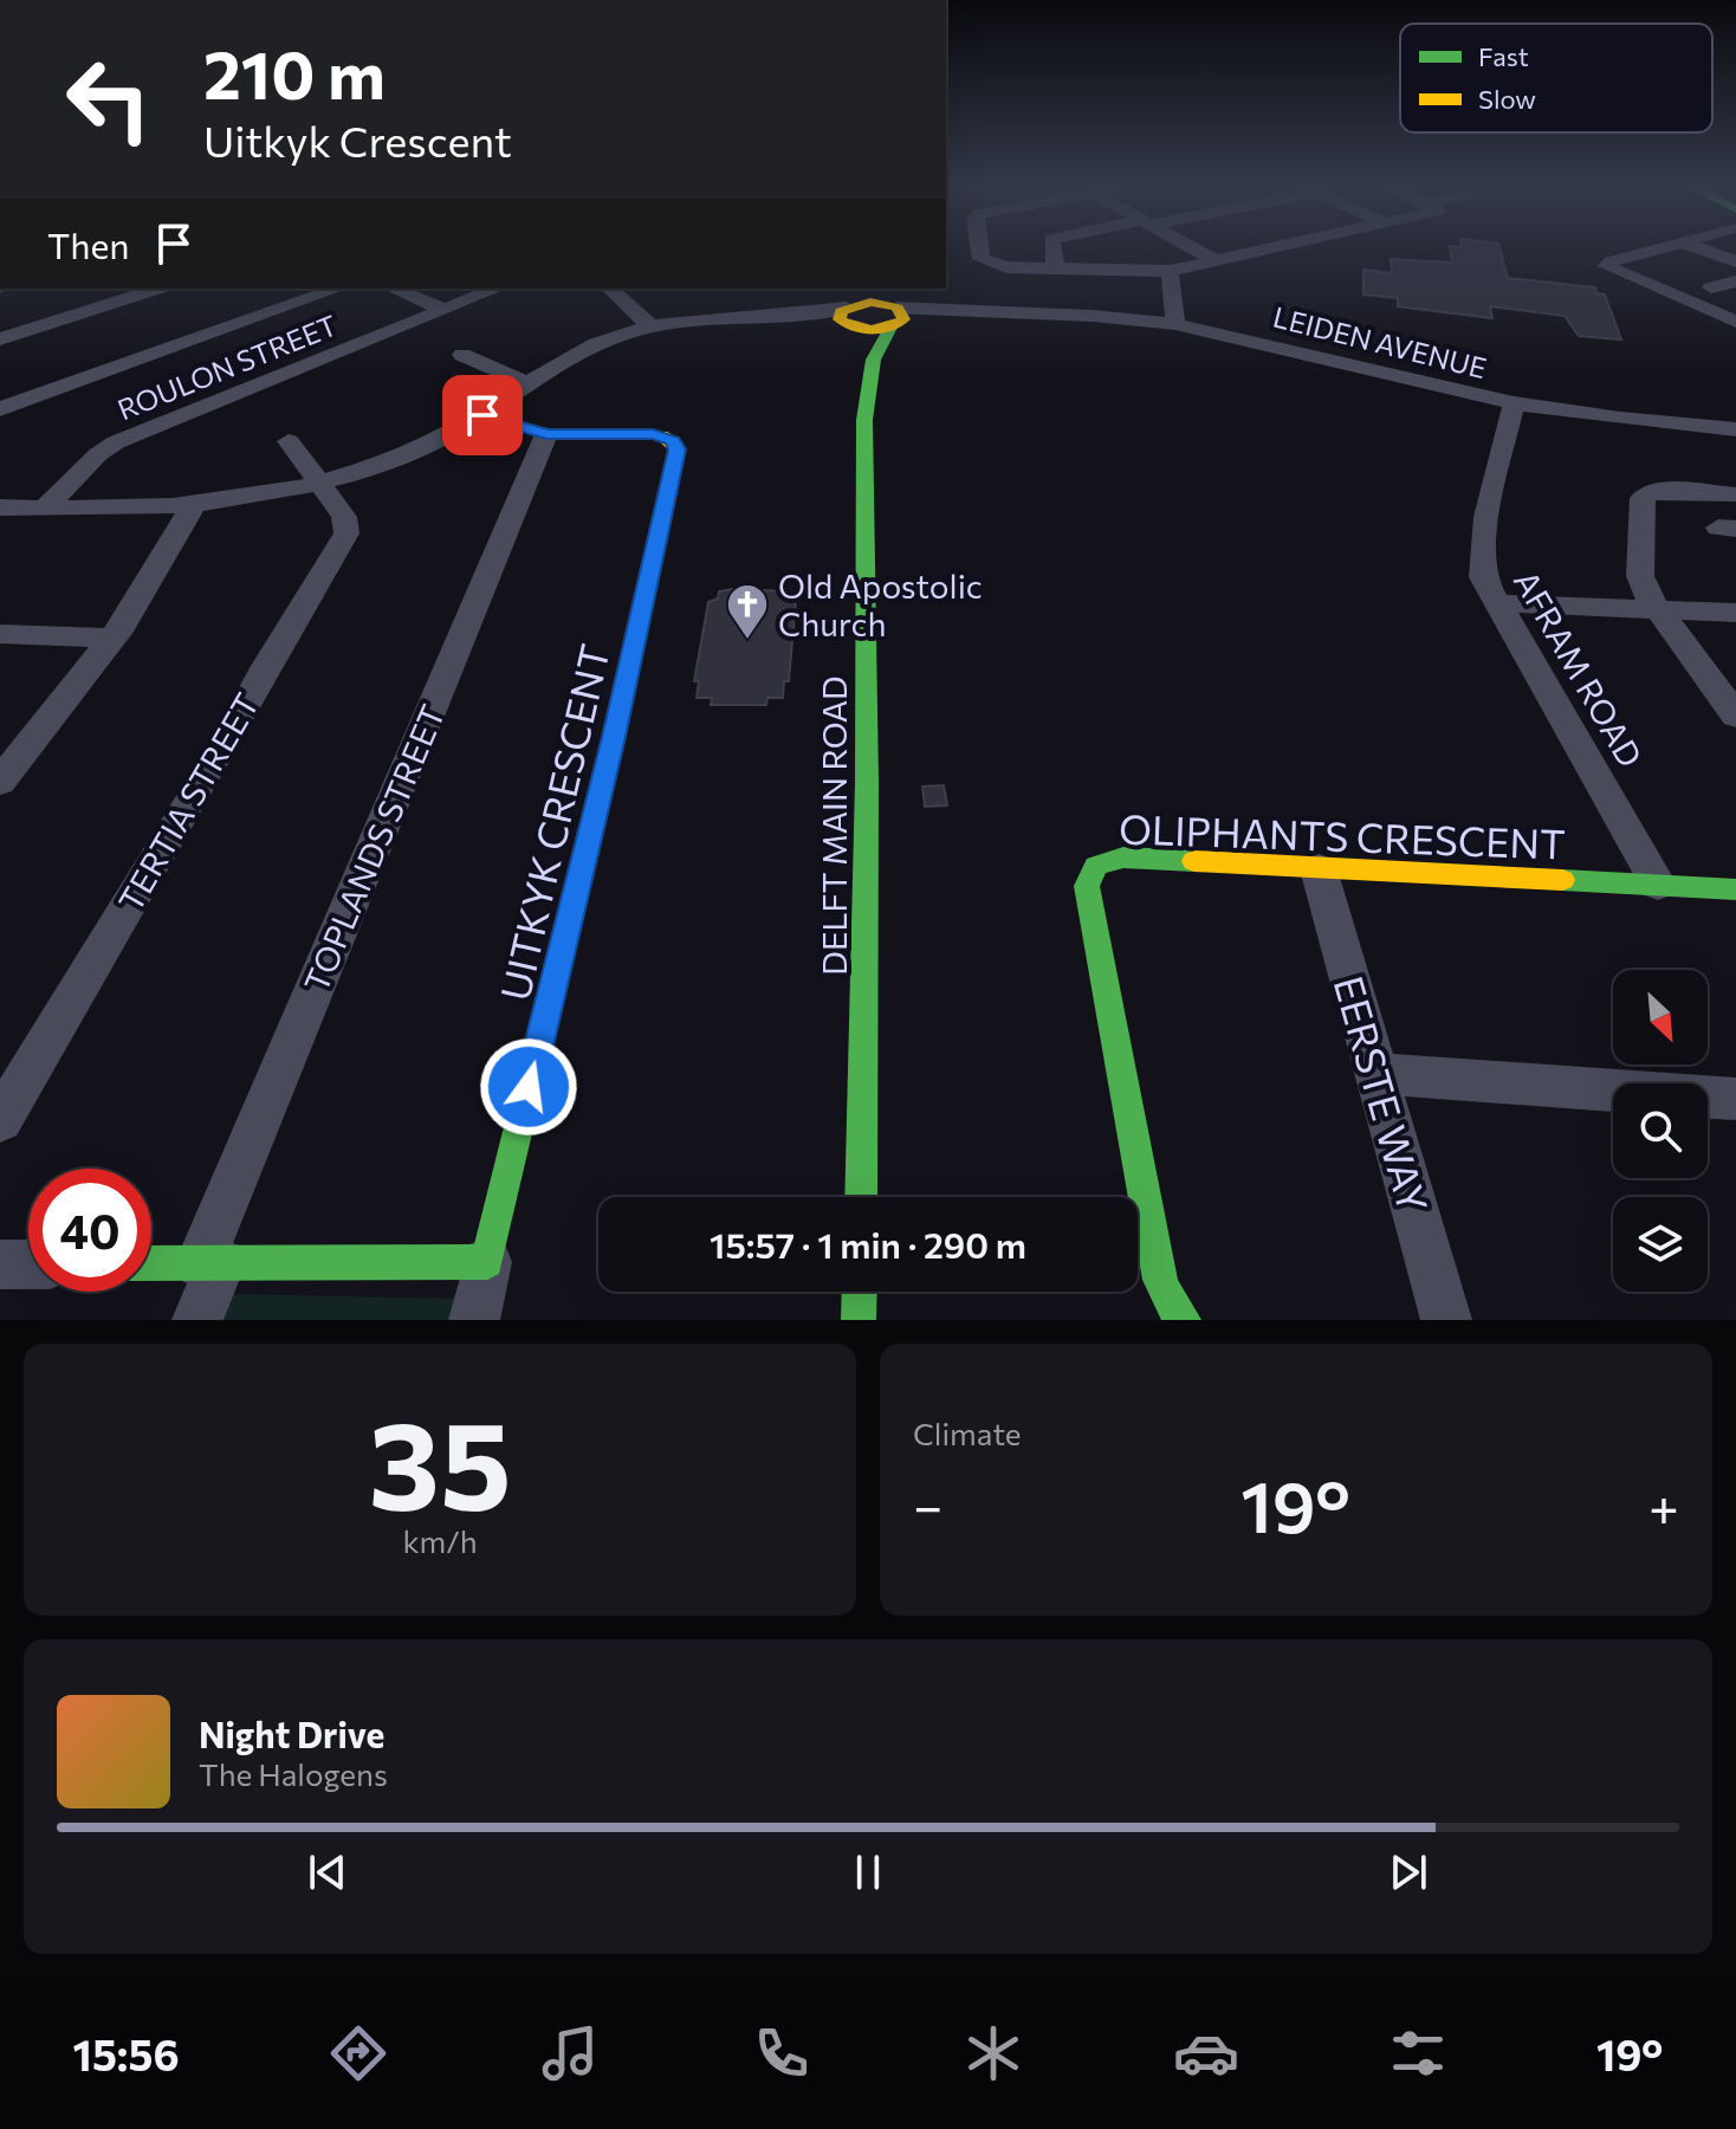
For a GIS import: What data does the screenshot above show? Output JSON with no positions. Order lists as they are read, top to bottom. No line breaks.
{"streets":{"street":["LEIDEN AVENUE","ROULON STREET","AFRAM ROAD","TERTIA STREET","UITKYK CRESCENT","DELFT MAIN ROAD","OLIPHANTS CRESCENT","TOPLANDS STREET","EERSTE WAY"]},"crossings":[["LEIDEN AVENUE","AFRAM ROAD"],["LEIDEN AVENUE","DELFT MAIN ROAD"],["AFRAM ROAD","OLIPHANTS CRESCENT"],["UITKYK CRESCENT","TOPLANDS STREET"],["OLIPHANTS CRESCENT","EERSTE WAY"]],"places":{"church":["Old Apostolic Church"]},"legend":["Fast","Slow"],"north":"bottom right","page":{"turn":["210 m","Uitkyk Crescent"],"then":"Then","limit":"40","trip":"15:57 · 1 min · 290 m","tile":[["35","km/h"],"Climate"],"heat":["−","19°","+"],"song":["Night Drive","The Halogens"],"tabs":["15:56","19°"]}}
